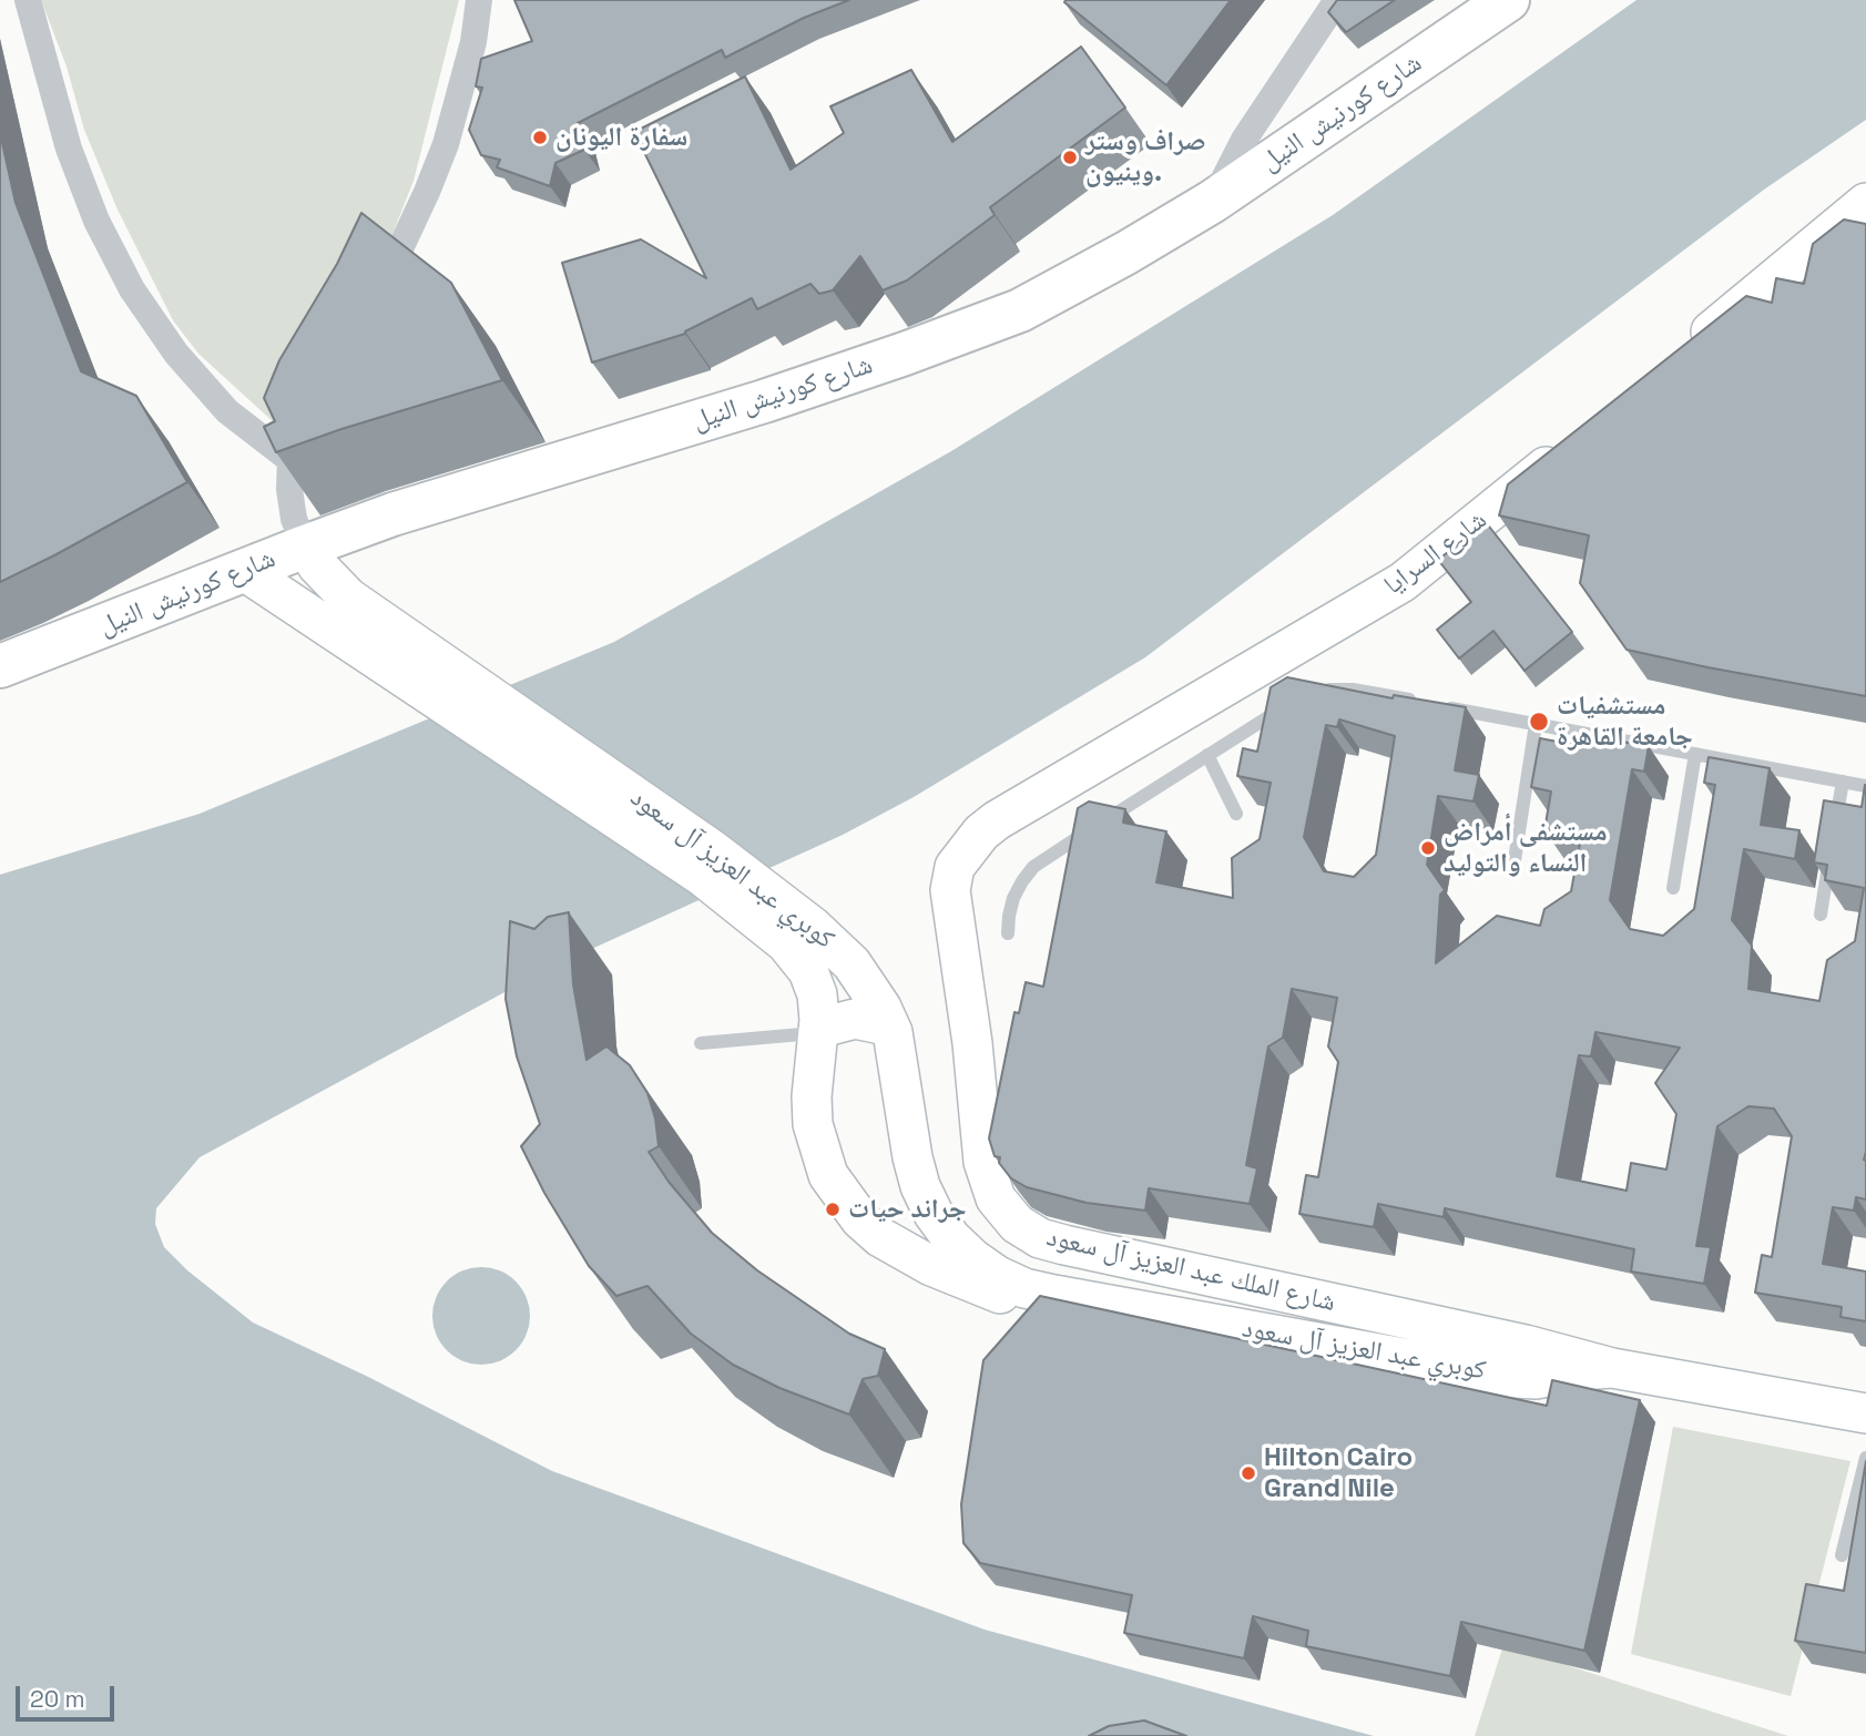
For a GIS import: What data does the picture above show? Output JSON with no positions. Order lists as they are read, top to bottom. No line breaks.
{"streets":{"highway":["شارع كورنيش النيل"],"main road":["شارع السرايا","كوبري عبد العزيز آل سعود","شارع الملك عبد العزيز آل سعود"]},"crossings":[["شارع كورنيش النيل","كوبري عبد العزيز آل سعود"],["شارع السرايا","شارع الملك عبد العزيز آل سعود"],["كوبري عبد العزيز آل سعود","شارع الملك عبد العزيز آل سعود"]],"places":["سفارة اليونان","صراف وستر وينيون.","مستشفيات جامعة القاهرة","مستشفى أمراض النساء والتوليد","جراند حيات","Hilton Cairo Grand Nile"],"scale_bar":"20 m"}
